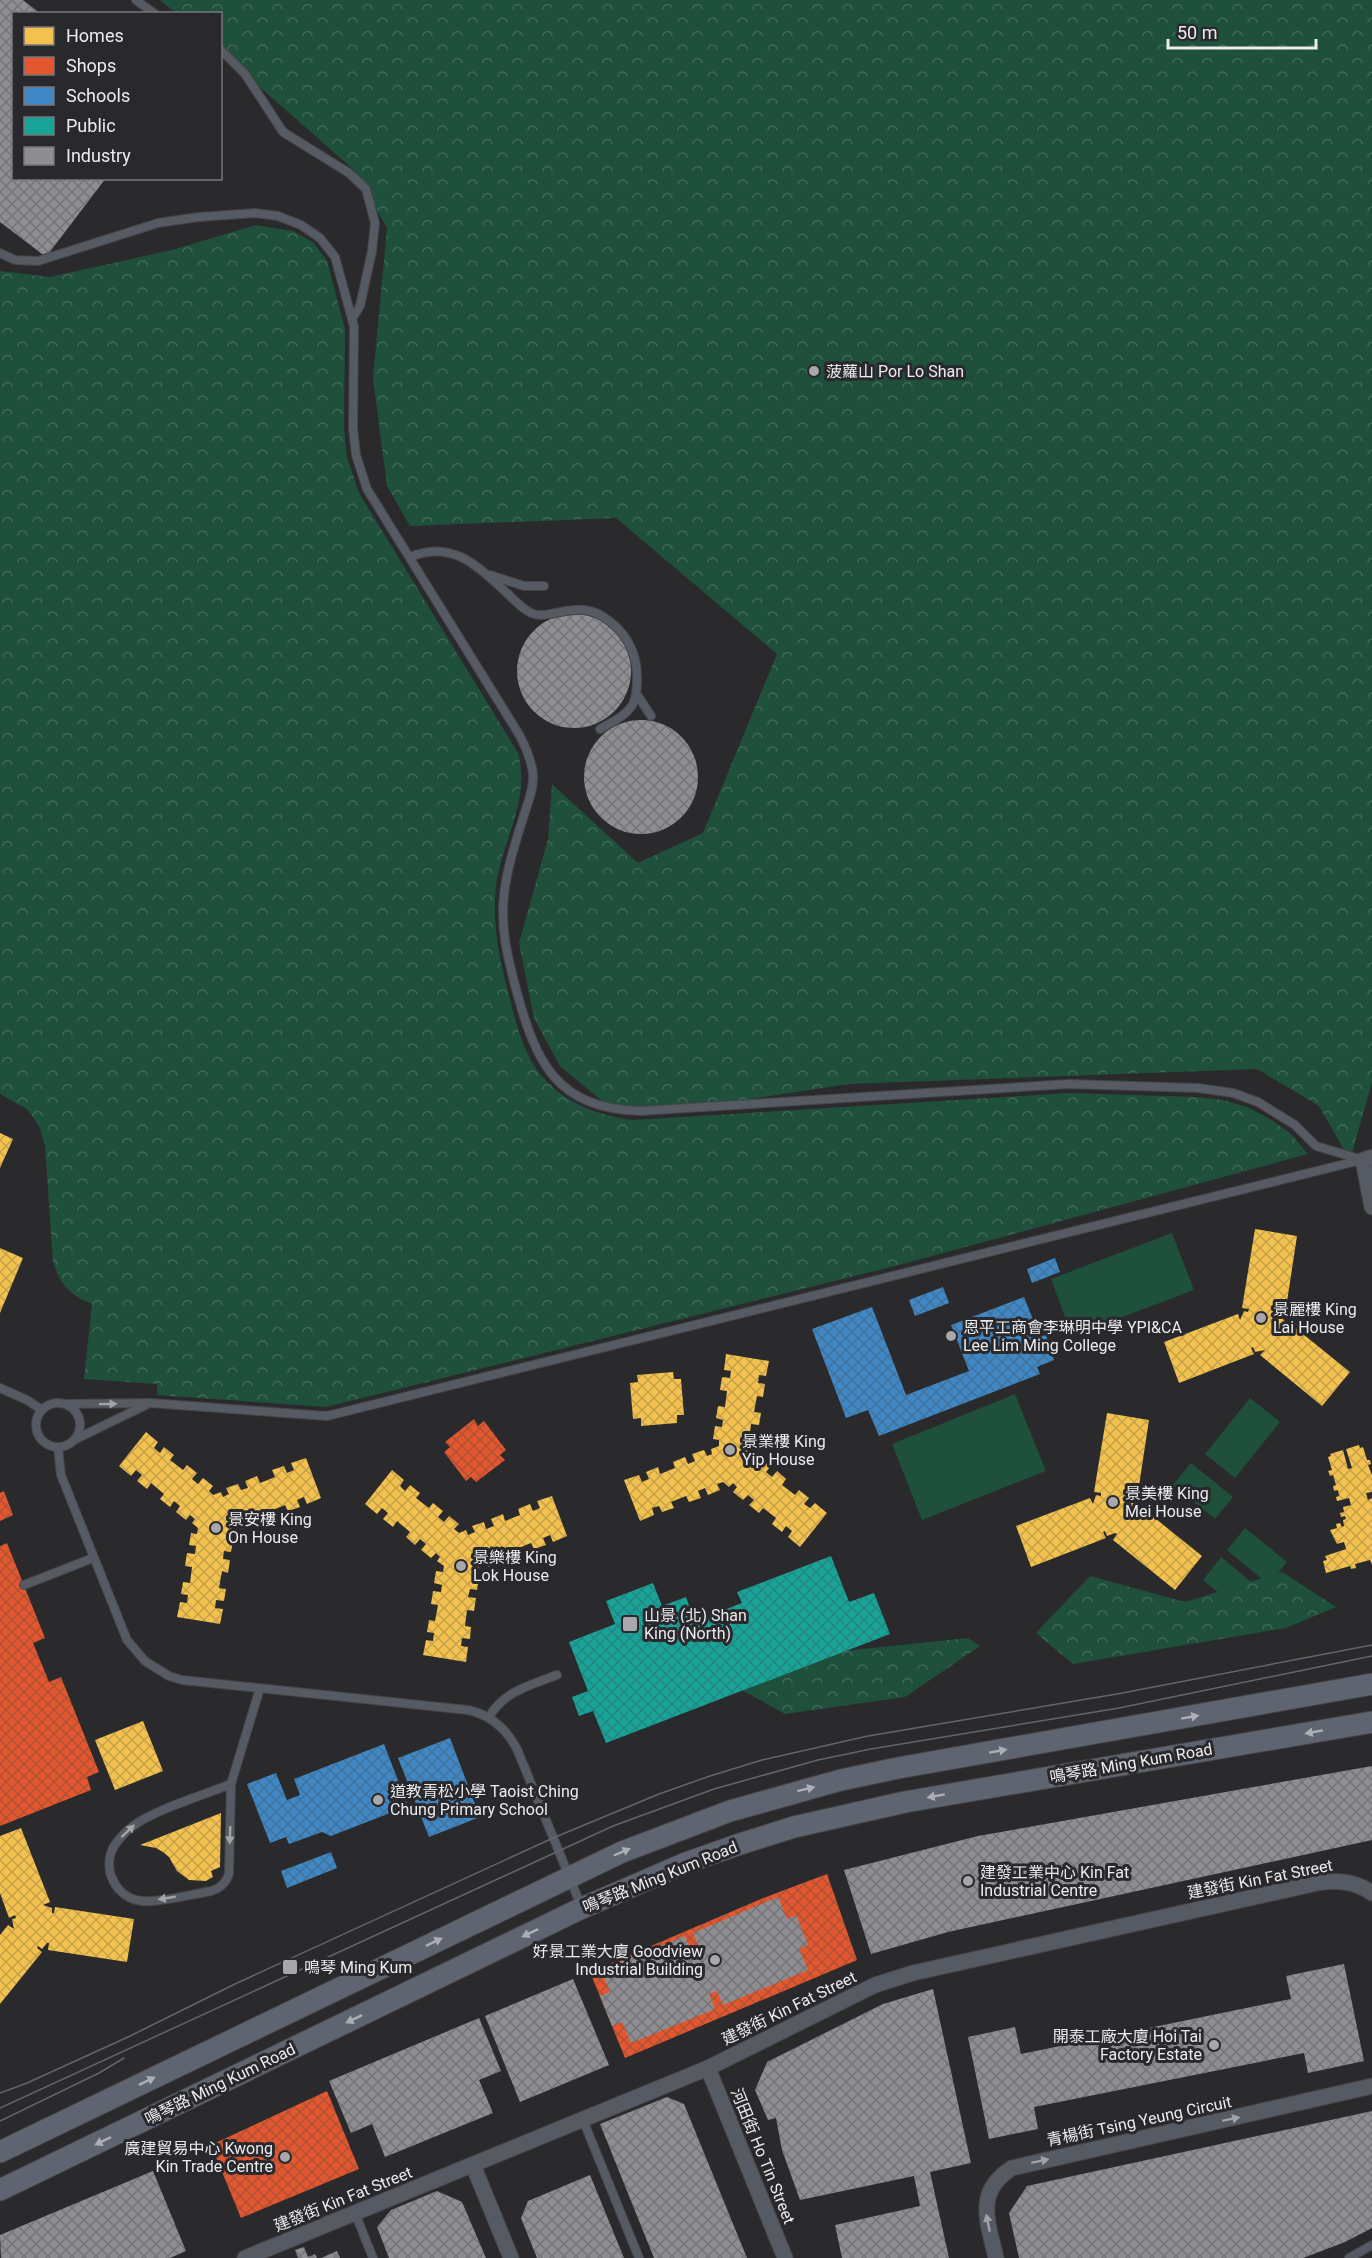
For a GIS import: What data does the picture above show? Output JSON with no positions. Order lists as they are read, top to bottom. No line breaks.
{"streets":{"main road":["鳴琴路 Ming Kum Road"],"street":["建發街 Kin Fat Street","青楊街 Tsing Yeung Circuit","河田街 Ho Tin Street"]},"crossings":[["建發街 Kin Fat Street","河田街 Ho Tin Street"]],"one_way":["青楊街 Tsing Yeung Circuit"],"places":{"other":["菠蘿山 Por Lo Shan","景麗樓 King Lai House","恩平工商會李琳明中學 YPI&CA Lee Lim Ming College","景業樓 King Yip House","景美樓 King Mei House","景安樓 King On House","景樂樓 King Lok House","道教青松小學 Taoist Ching Chung Primary School","建發工業中心 Kin Fat Industrial Centre","好景工業大廈 Goodview Industrial Building","開泰工廠大廈 Hoi Tai Factory Estate","廣建貿易中心 Kwong Kin Trade Centre"],"transit":["山景 (北) Shan King (North)","鳴琴 Ming Kum"]},"legend":["Homes","Shops","Schools","Public","Industry"],"scale_bar":"50 m"}
